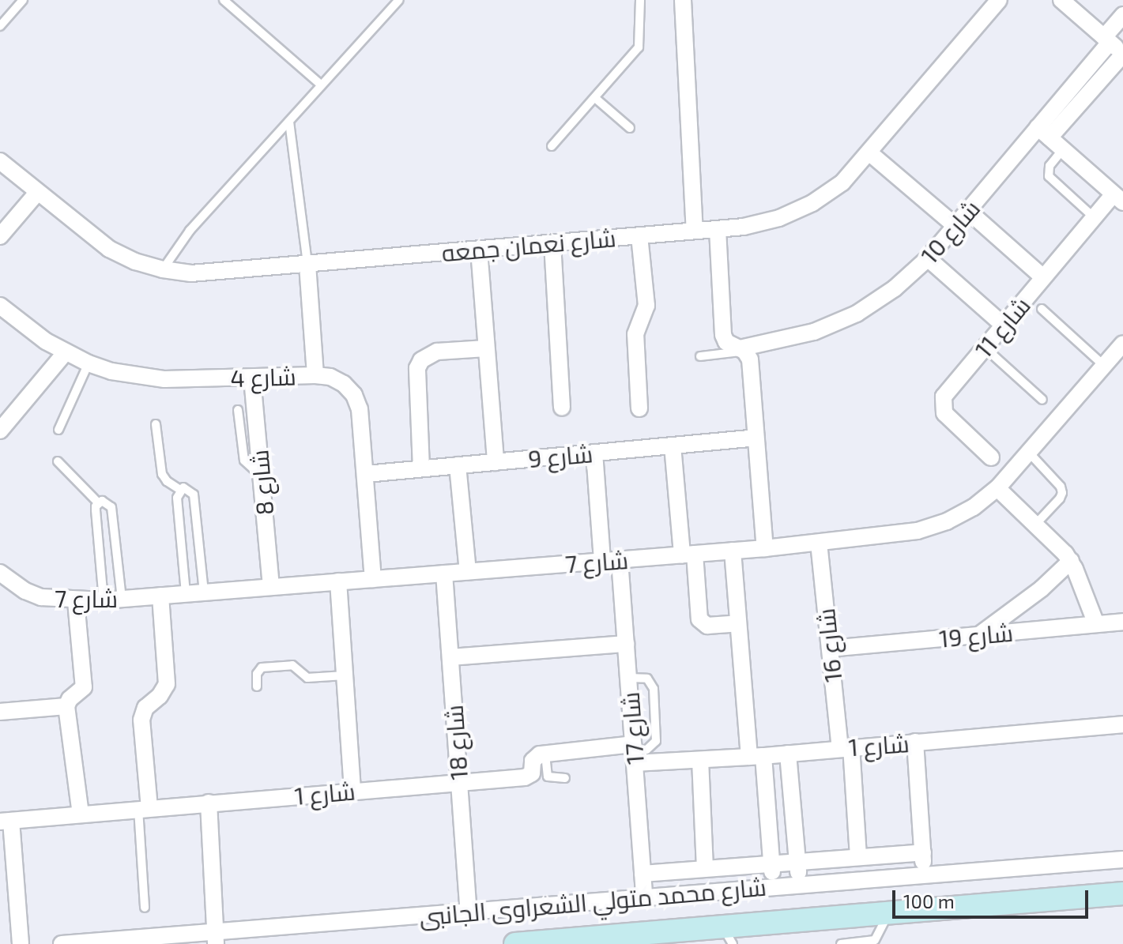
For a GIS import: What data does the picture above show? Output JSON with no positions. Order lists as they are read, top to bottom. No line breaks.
{"streets":{"street":["شارع 10","شارع نعمان جمعه","شارع 11","شارع 4","شارع 9","شارع 8","شارع 7","شارع 19","شارع 16","شارع 17","شارع 18","شارع 1","شارع محمد متولي الشعراوى الجانبى"]},"crossings":[["شارع 4","شارع 9"],["شارع 4","شارع 8"],["شارع 4","شارع 7"],["شارع 8","شارع 7"],["شارع 7","شارع 16"],["شارع 7","شارع 17"],["شارع 7","شارع 18"],["شارع 19","شارع 16"],["شارع 16","شارع 1"],["شارع 17","شارع 1"],["شارع 17","شارع محمد متولي الشعراوى الجانبى"],["شارع 18","شارع 1"],["شارع 18","شارع محمد متولي الشعراوى الجانبى"]],"scale_bar":"100 m"}
